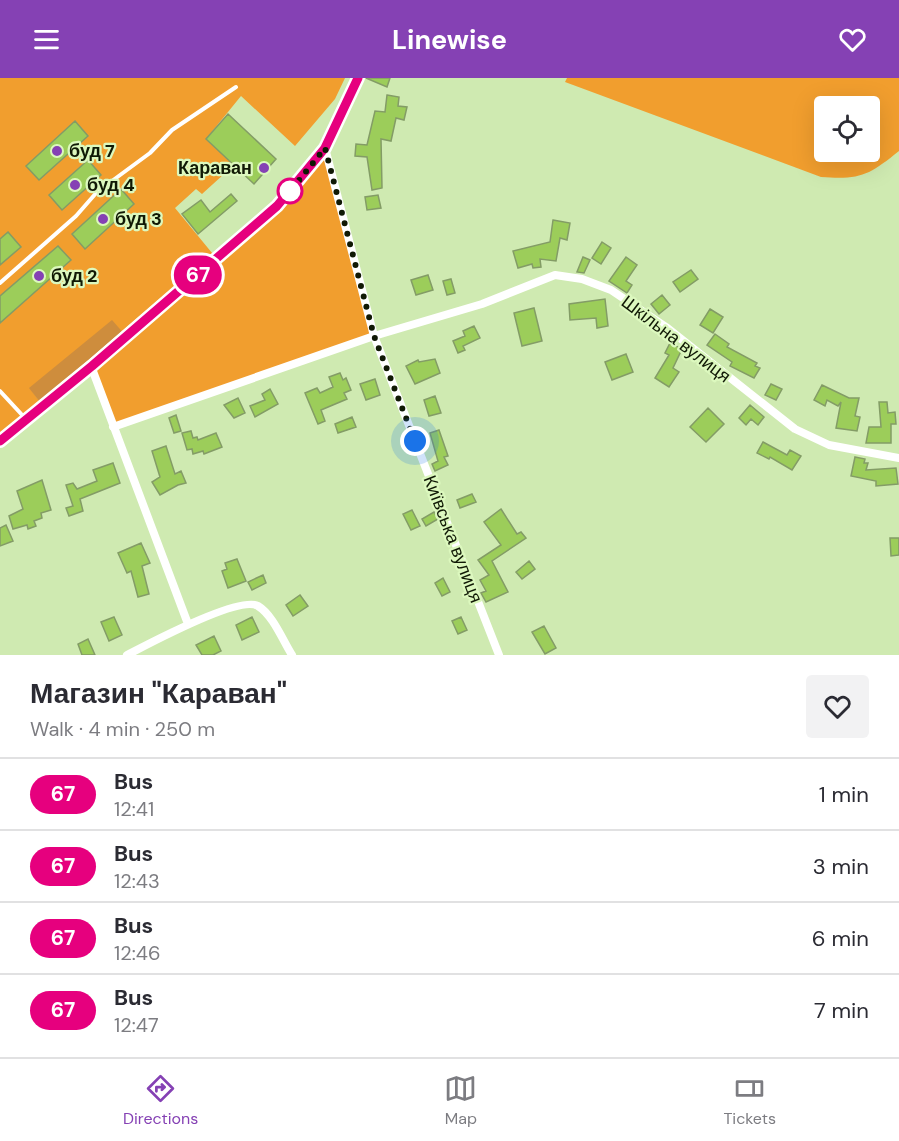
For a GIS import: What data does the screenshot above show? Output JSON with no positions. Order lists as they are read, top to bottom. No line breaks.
{"streets":{"street":["Шкільна вулиця","Київська вулиця"]},"crossings":[["Шкільна вулиця","Київська вулиця"]],"places":["буд 7","Караван","буд 4","буд 3","буд 2"],"lines":["bus line 67"],"page":{"header":"Linewise","on_map":"67","heading":["Магазин \"Караван\"","Walk · 4 min · 250 m"],"list":[{"mark":"67","name":"Bus","note":"12:41","value":"1 min"},{"mark":"67","name":"Bus","note":"12:43","value":"3 min"},{"mark":"67","name":"Bus","note":"12:46","value":"6 min"},{"mark":"67","name":"Bus","note":"12:47","value":"7 min"}],"tabs":["Directions","Map","Tickets"]}}
